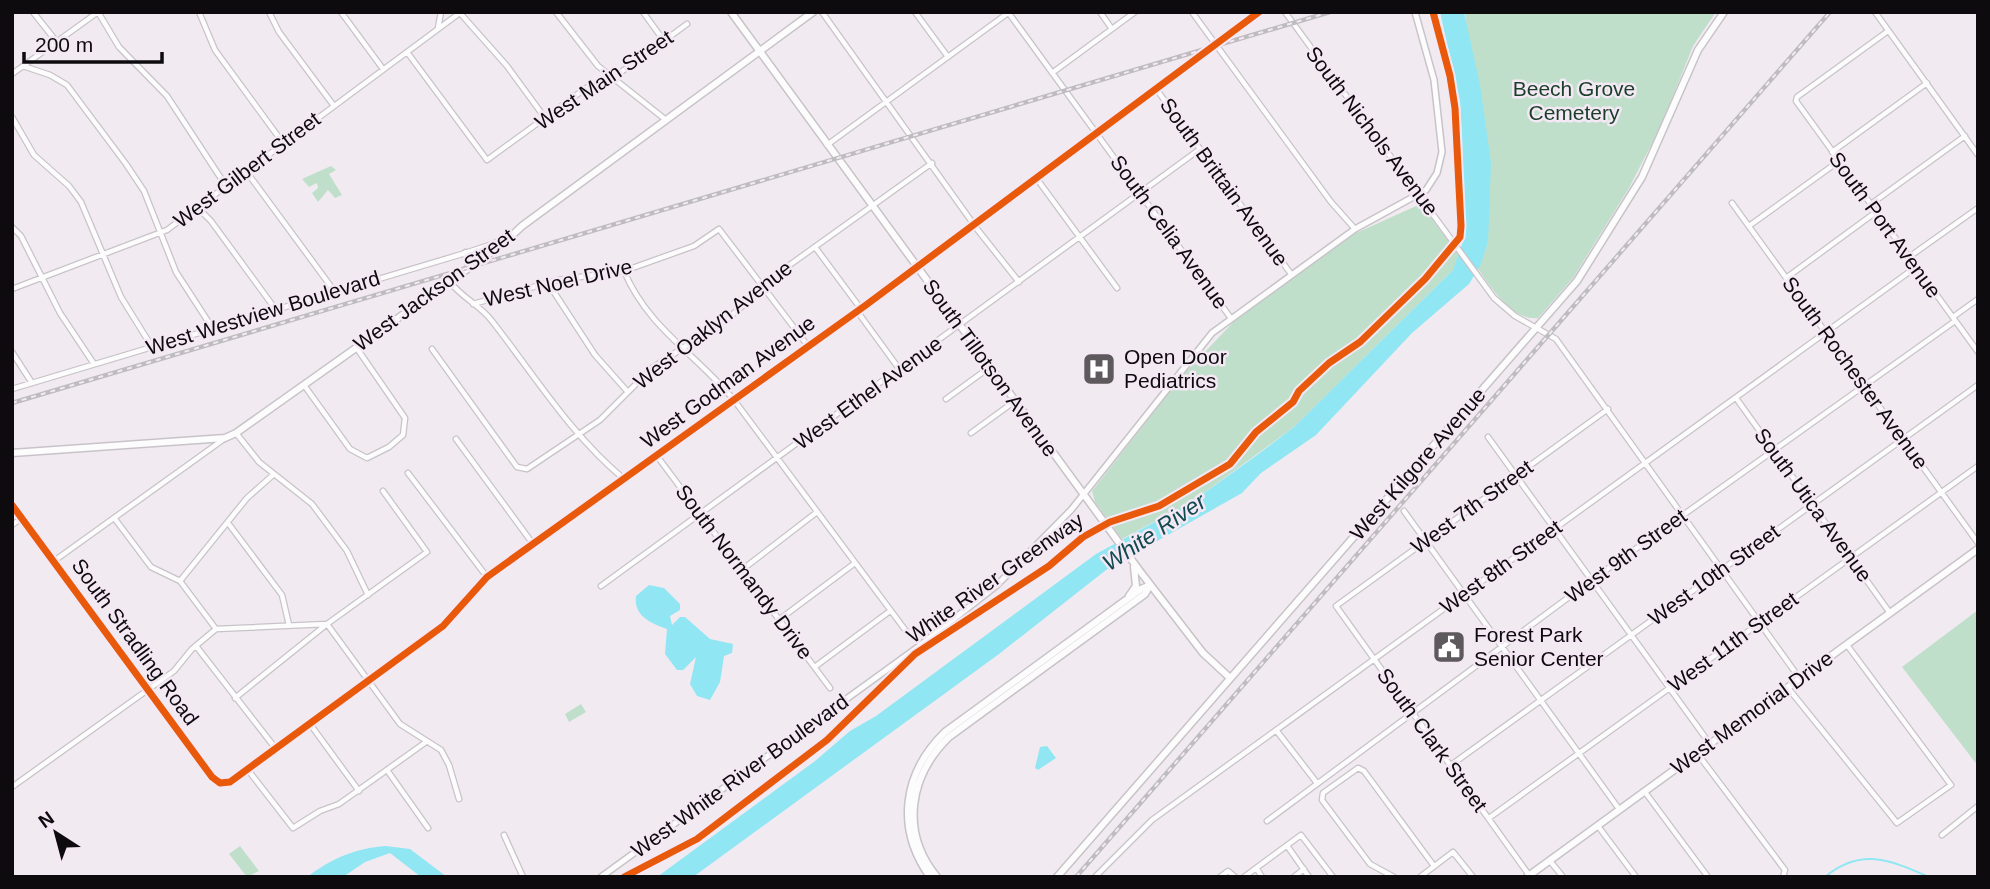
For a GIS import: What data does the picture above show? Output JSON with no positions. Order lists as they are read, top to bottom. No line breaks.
{"streets":{"main road":["West Jackson Street","South Tillotson Avenue","West Kilgore Avenue","West Memorial Drive"],"street":["West Main Street","South Nichols Avenue","West Gilbert Street","South Brittain Avenue","South Port Avenue","South Celia Avenue","West Noel Drive","West Westview Boulevard","West Oaklyn Avenue","South Rochester Avenue","West Godman Avenue","West Ethel Avenue","South Utica Avenue","West 7th Street","West 9th Street","West 8th Street","South Normandy Drive","West 10th Street","South Stradling Road","West 11th Street","South Clark Street","West White River Boulevard"],"cycle path":["White River Greenway"]},"crossings":[["West Main Street","West Gilbert Street"],["South Nichols Avenue","West Kilgore Avenue"],["South Nichols Avenue","West 7th Street"],["South Nichols Avenue","West White River Boulevard"],["South Brittain Avenue","West Godman Avenue"],["South Brittain Avenue","West Ethel Avenue"],["South Brittain Avenue","West White River Boulevard"],["South Port Avenue","West 9th Street"],["South Port Avenue","West 8th Street"],["South Celia Avenue","West Godman Avenue"],["South Celia Avenue","West Ethel Avenue"],["South Celia Avenue","West White River Boulevard"],["West Noel Drive","West Oaklyn Avenue"],["West Jackson Street","West Westview Boulevard"],["West Jackson Street","South Tillotson Avenue"],["West Oaklyn Avenue","South Tillotson Avenue"],["South Tillotson Avenue","West Godman Avenue"],["South Tillotson Avenue","West Ethel Avenue"],["South Tillotson Avenue","West White River Boulevard"],["South Rochester Avenue","West 9th Street"],["South Rochester Avenue","West 8th Street"],["South Rochester Avenue","West 10th Street"],["South Rochester Avenue","West 11th Street"],["West Godman Avenue","South Normandy Drive"],["West Godman Avenue","South Stradling Road"],["West Ethel Avenue","South Normandy Drive"],["South Utica Avenue","West 9th Street"],["South Utica Avenue","West 8th Street"],["South Utica Avenue","West 10th Street"],["South Utica Avenue","West 11th Street"],["South Utica Avenue","West Memorial Drive"],["West 7th Street","South Clark Street"],["West 9th Street","South Clark Street"],["West 8th Street","South Clark Street"],["West 10th Street","South Clark Street"],["West 11th Street","South Clark Street"],["West Memorial Drive","South Clark Street"]],"water":["White River"],"parks":["Beech Grove Cemetery"],"places":{"hospital":["Open Door Pediatrics"],"public building":["Forest Park Senior Center"]},"scale_bar":"200 m","north":"top left"}
